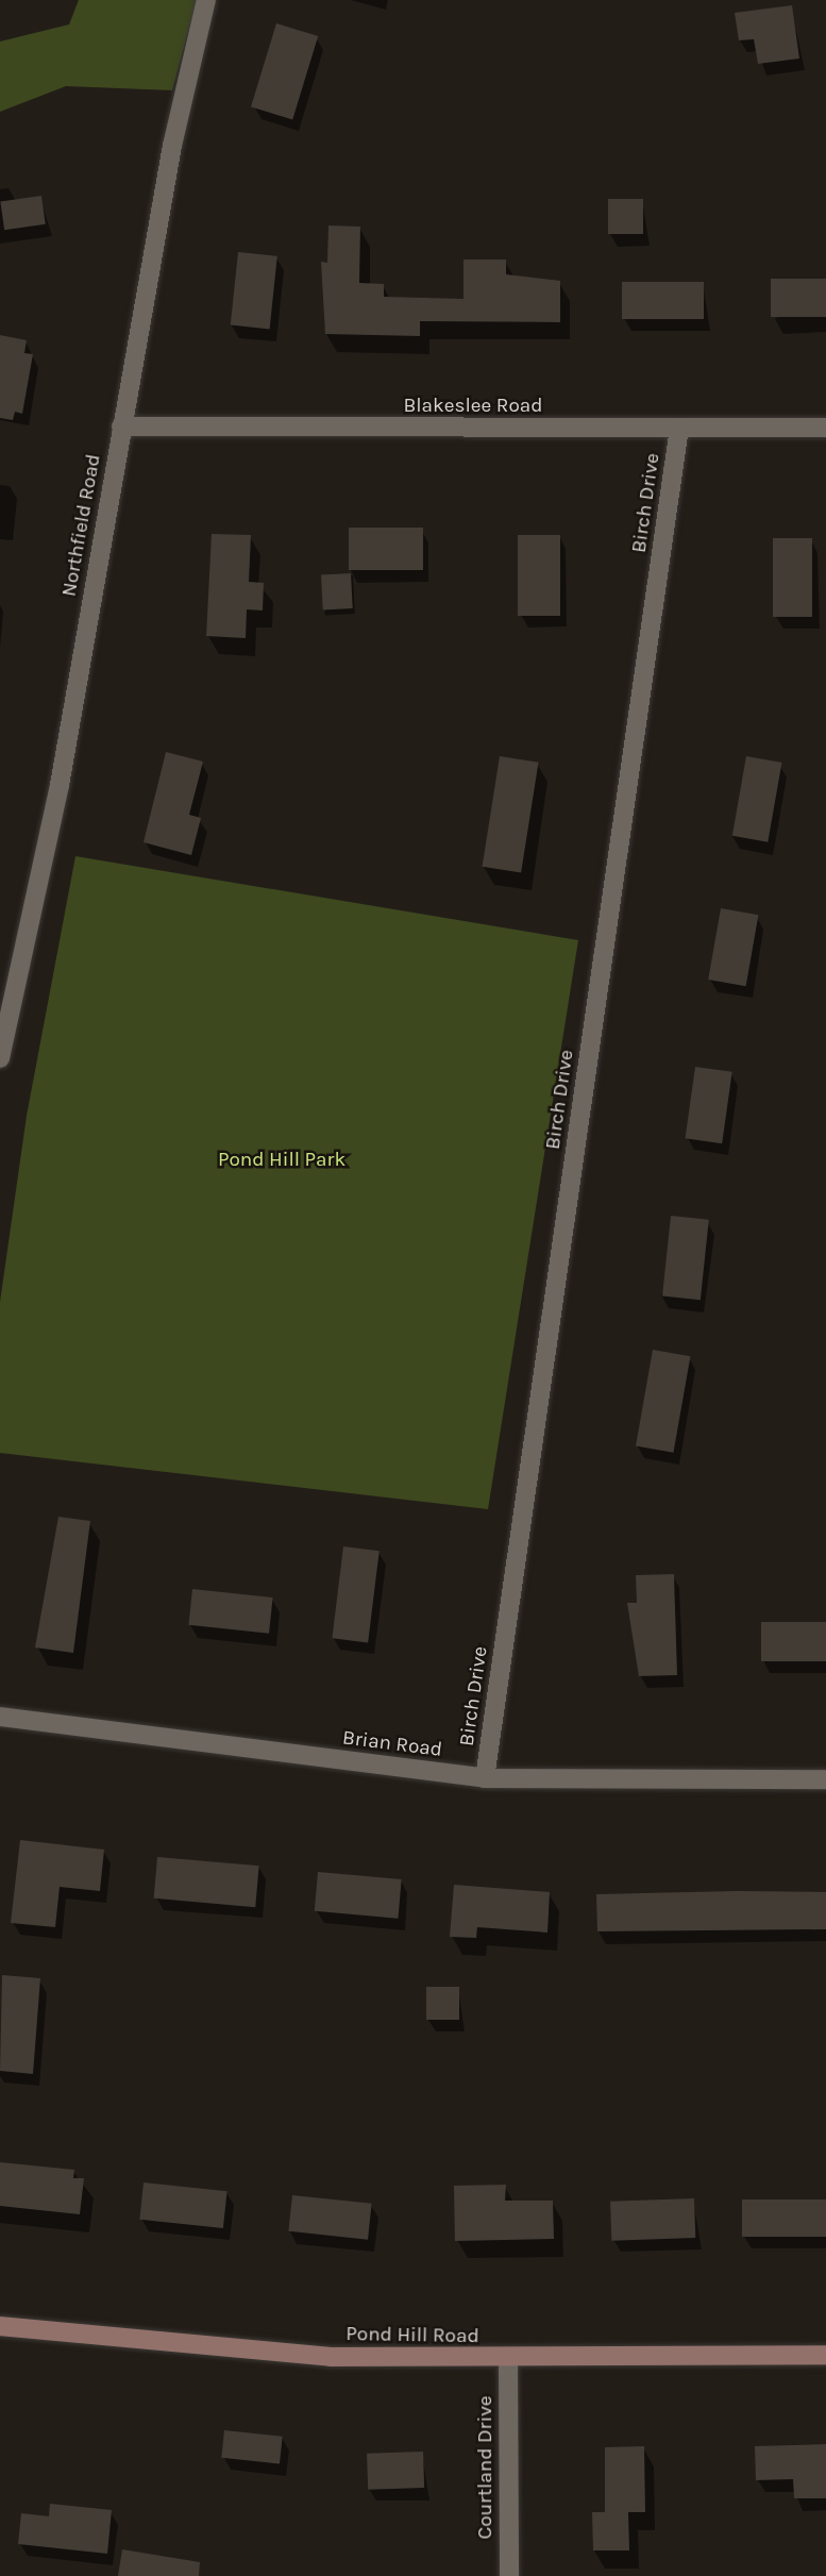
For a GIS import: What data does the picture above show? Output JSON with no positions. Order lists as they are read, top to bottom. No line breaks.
{"streets":{"main road":["Pond Hill Road"],"street":["Blakeslee Road","Birch Drive","Northfield Road","Brian Road","Courtland Drive"]},"crossings":[["Blakeslee Road","Birch Drive"],["Blakeslee Road","Northfield Road"],["Birch Drive","Brian Road"],["Pond Hill Road","Courtland Drive"]],"parks":["Pond Hill Park"]}
